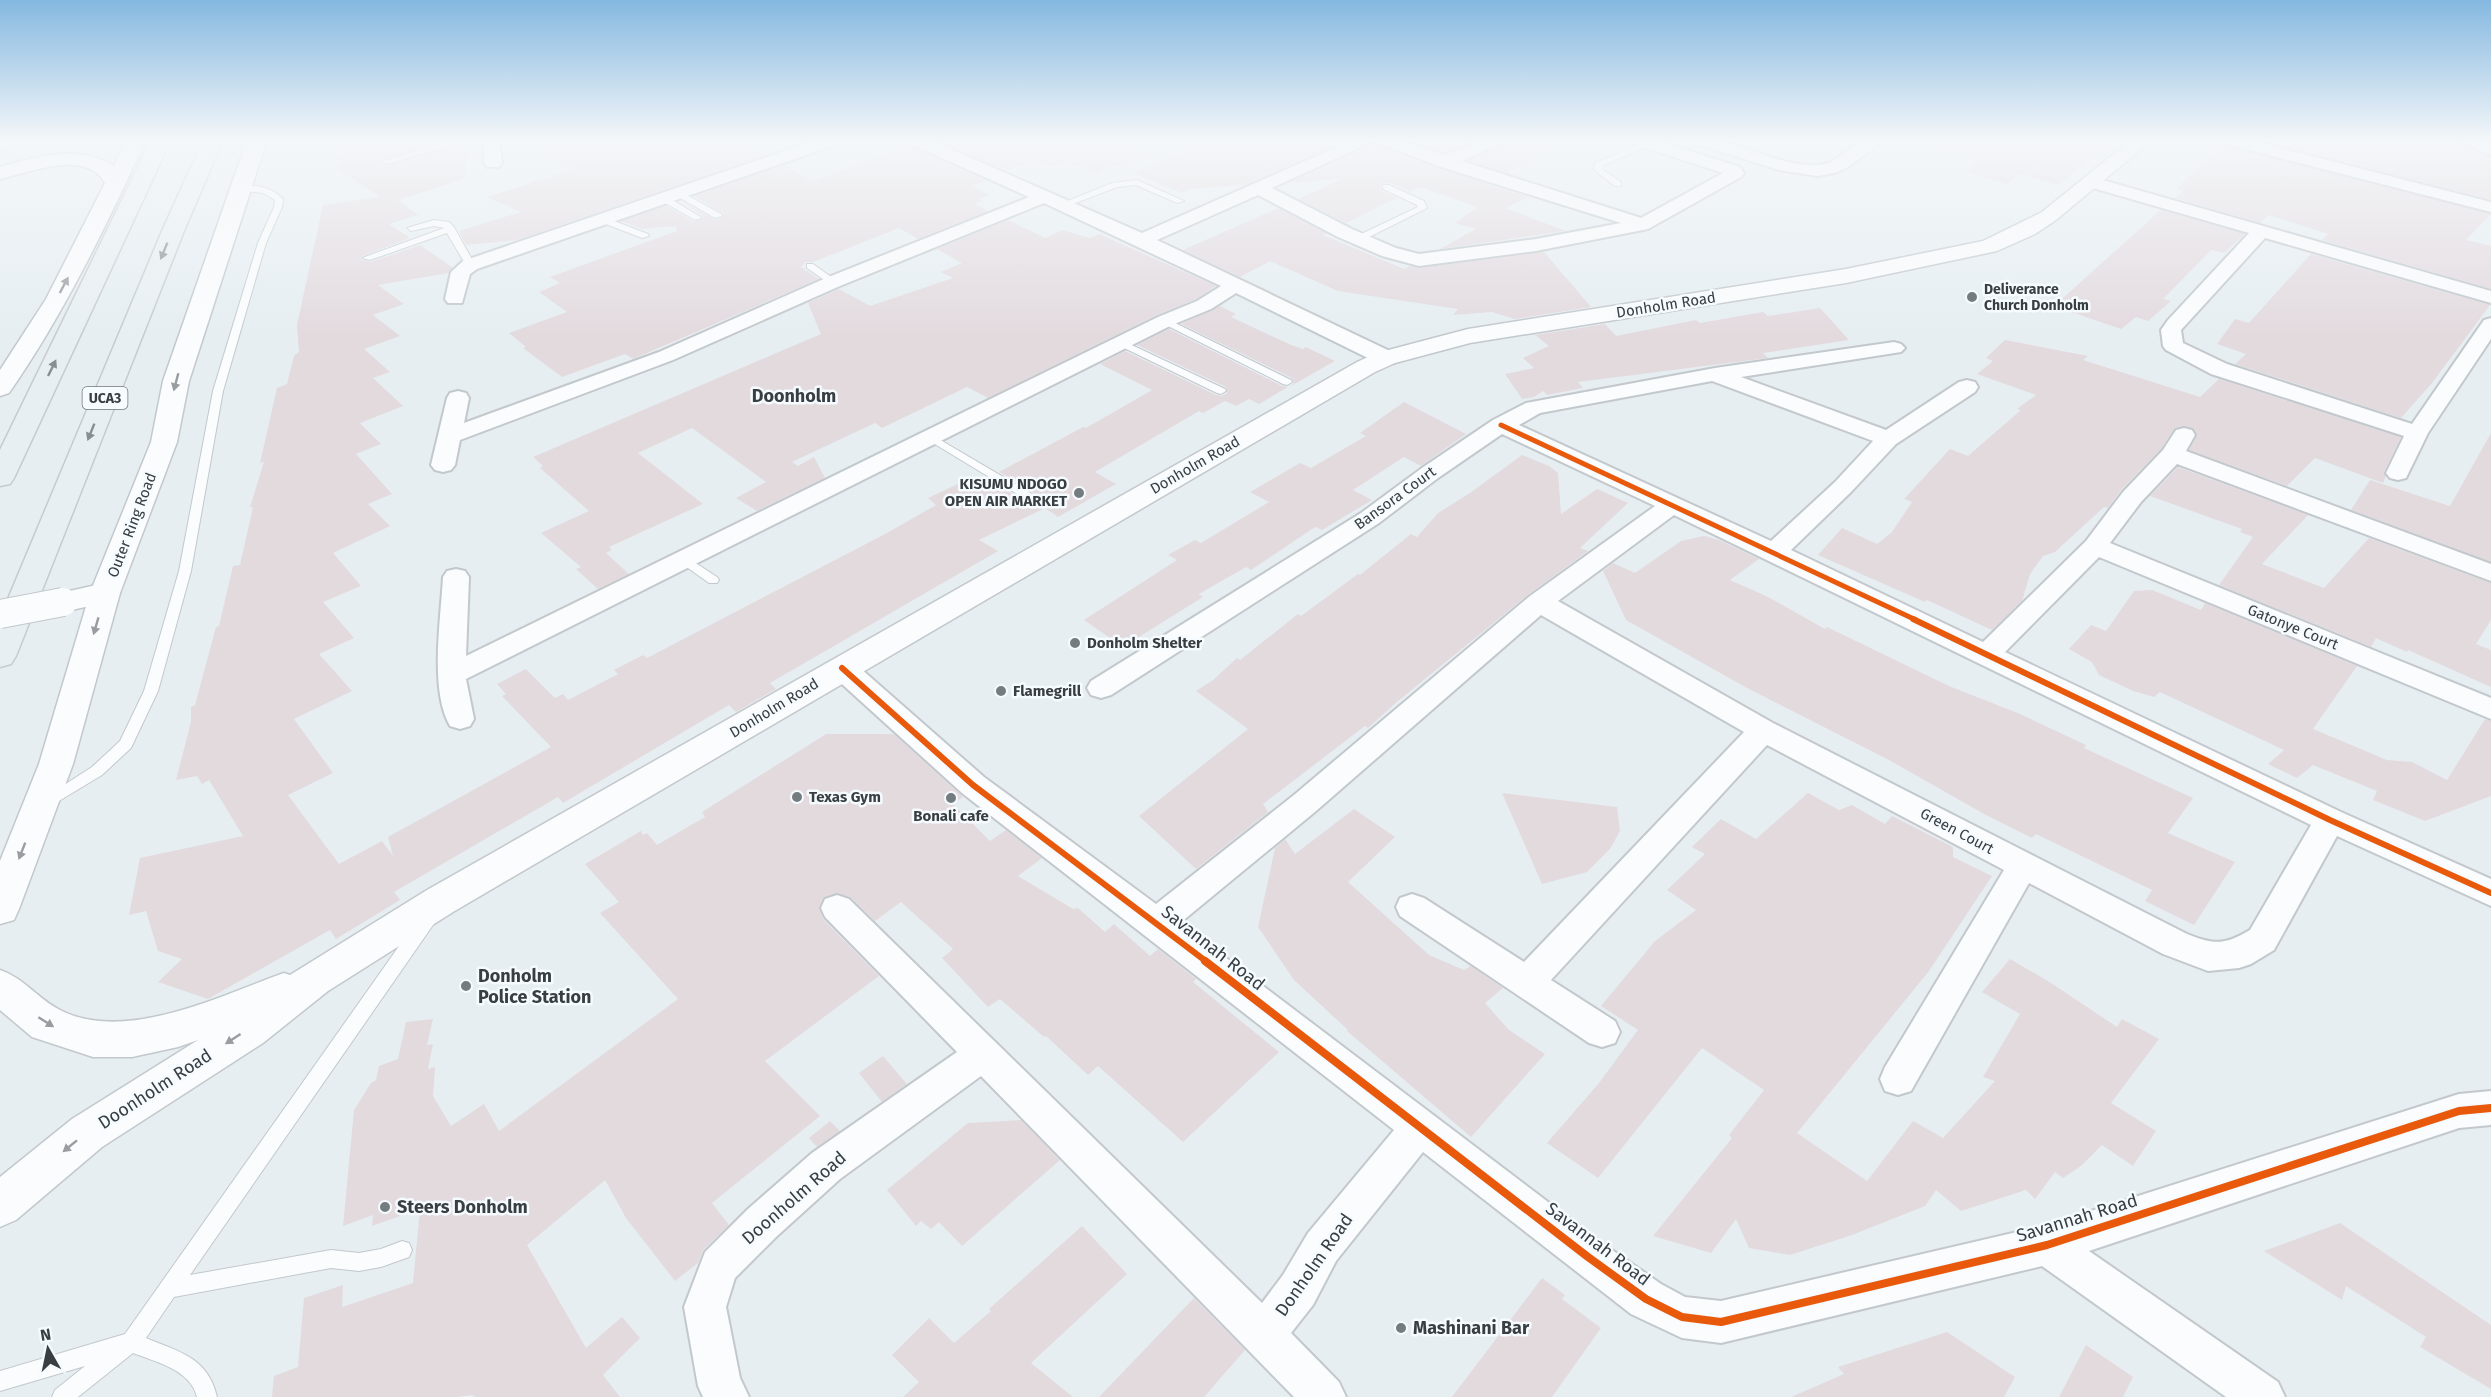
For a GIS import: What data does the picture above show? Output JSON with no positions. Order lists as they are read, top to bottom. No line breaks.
{"streets":{"main road":["Donholm Road","UCA3","Outer Ring Road","Doonholm Road"],"street":["Bansora Court","Gatonye Court","Green Court","Savannah Road"]},"crossings":[["Donholm Road","Savannah Road"],["Donholm Road","Doonholm Road"]],"one_way":["Doonholm Road"],"districts":["Doonholm"],"places":["Deliverance Church Donholm","KISUMU NDOGO OPEN AIR MARKET","Donholm Shelter","Flamegrill","Texas Gym","Bonali cafe","Donholm Police Station","Steers Donholm","Mashinani Bar"],"north":"top"}
